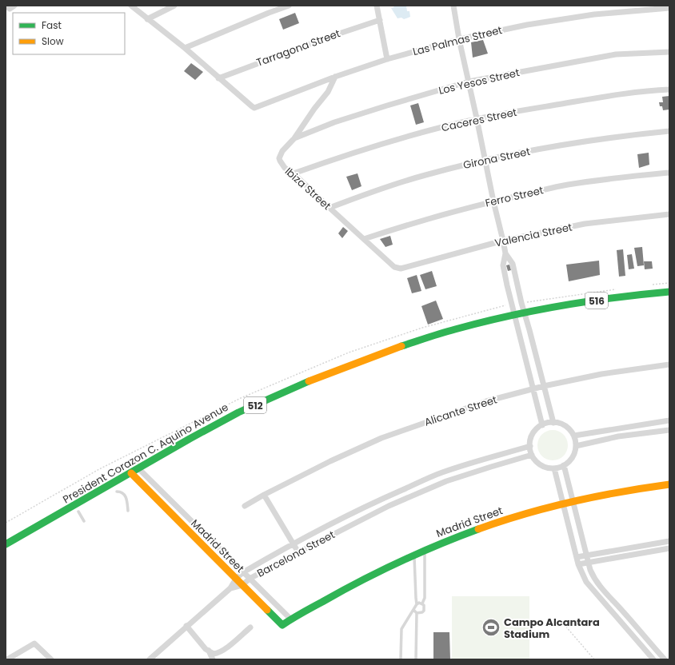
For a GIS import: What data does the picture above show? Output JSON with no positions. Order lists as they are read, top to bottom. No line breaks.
{"streets":{"main road":["516","512","President Corazon C. Aquino Avenue","Madrid Street"],"street":["Las Palmas Street","Tarragona Street","Los Yesos Street","Caceres Street","Girona Street","Ibiza Street","Ferro Street","Valencia Street","Alicante Street","Barcelona Street"]},"crossings":[["Las Palmas Street","Tarragona Street"],["Las Palmas Street","Ibiza Street"],["Los Yesos Street","Ibiza Street"],["Caceres Street","Ibiza Street"],["Girona Street","Ibiza Street"],["Ibiza Street","Ferro Street"],["Ibiza Street","Valencia Street"],["President Corazon C. Aquino Avenue","Madrid Street"],["Madrid Street","Barcelona Street"]],"places":{"sports":["Campo Alcantara Stadium"]},"legend":["Fast","Slow"]}
